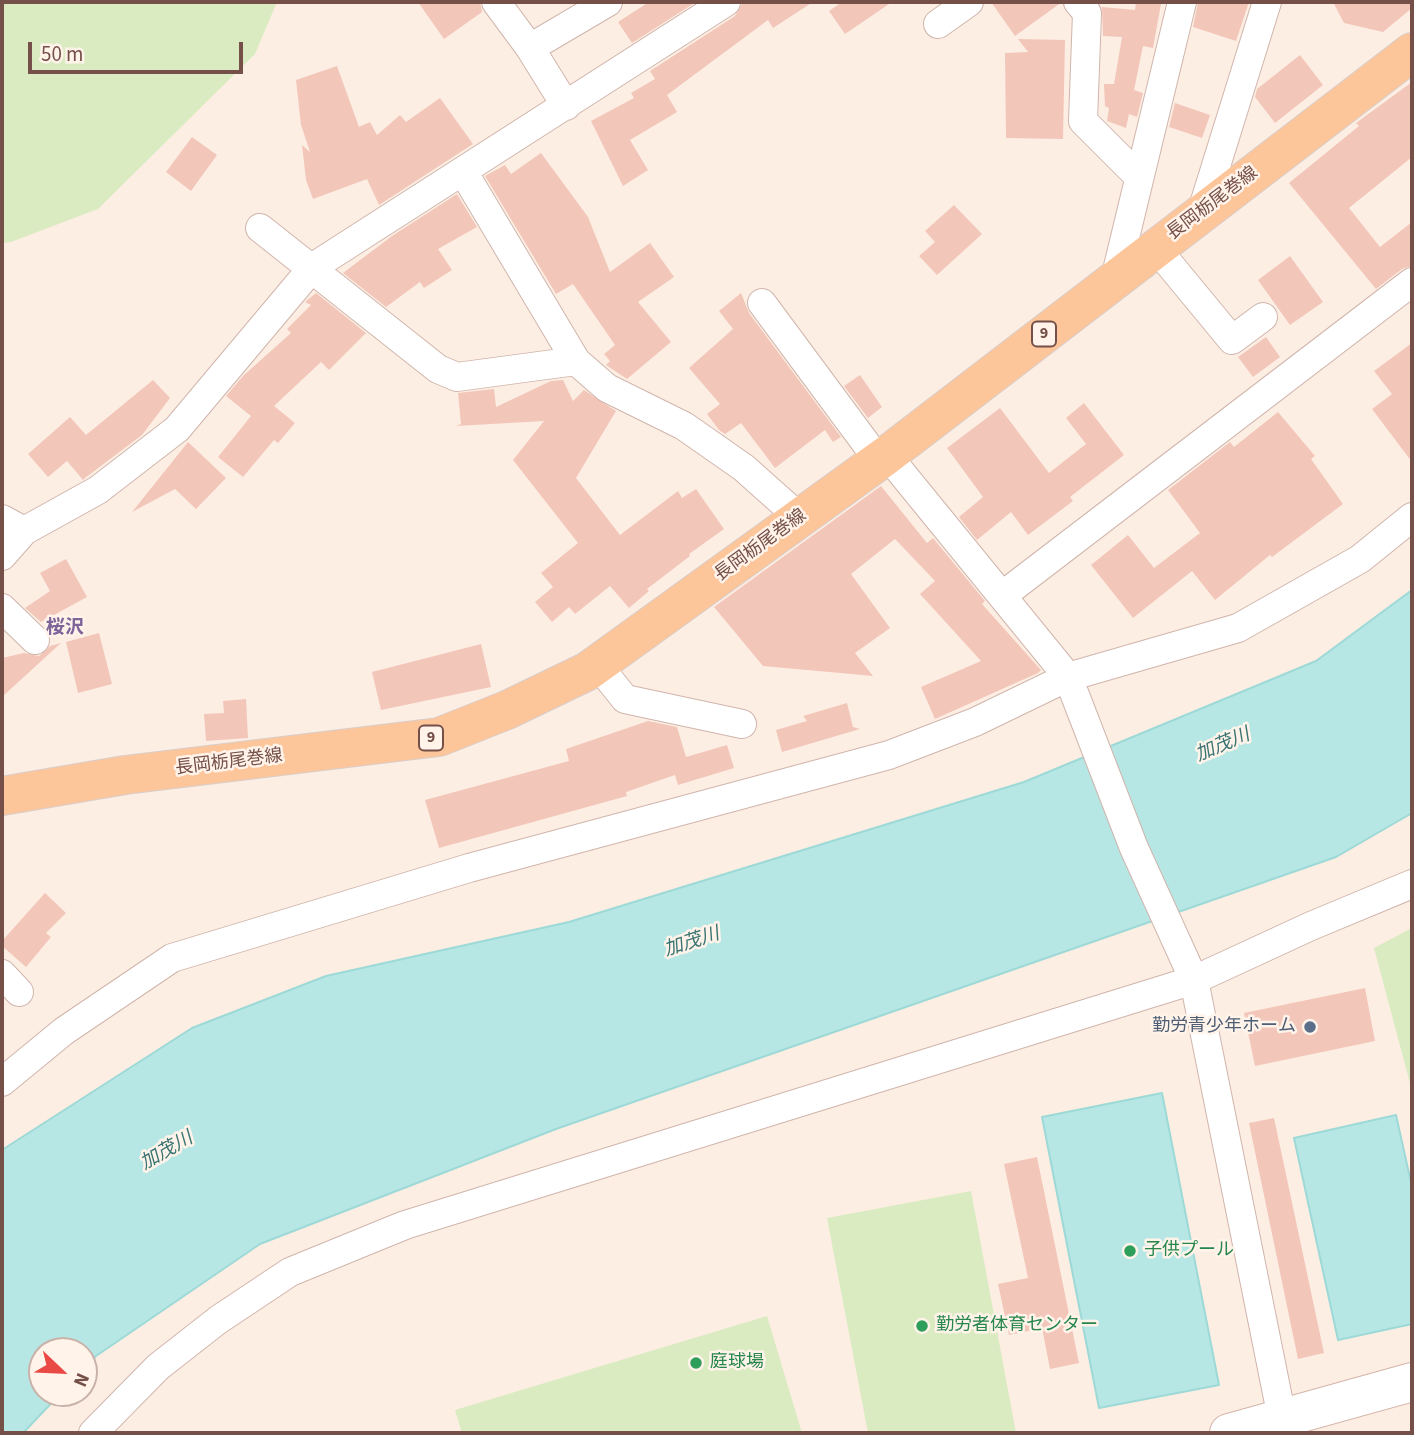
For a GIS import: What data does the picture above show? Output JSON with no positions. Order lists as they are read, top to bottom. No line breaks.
{"streets":{"main road":["長岡栃尾巻線","9"]},"districts":["桜沢"],"water":["加茂川"],"places":["勤労青少年ホーム","子供プール","勤労者体育センター","庭球場"],"scale_bar":"50 m","north":"bottom right"}
